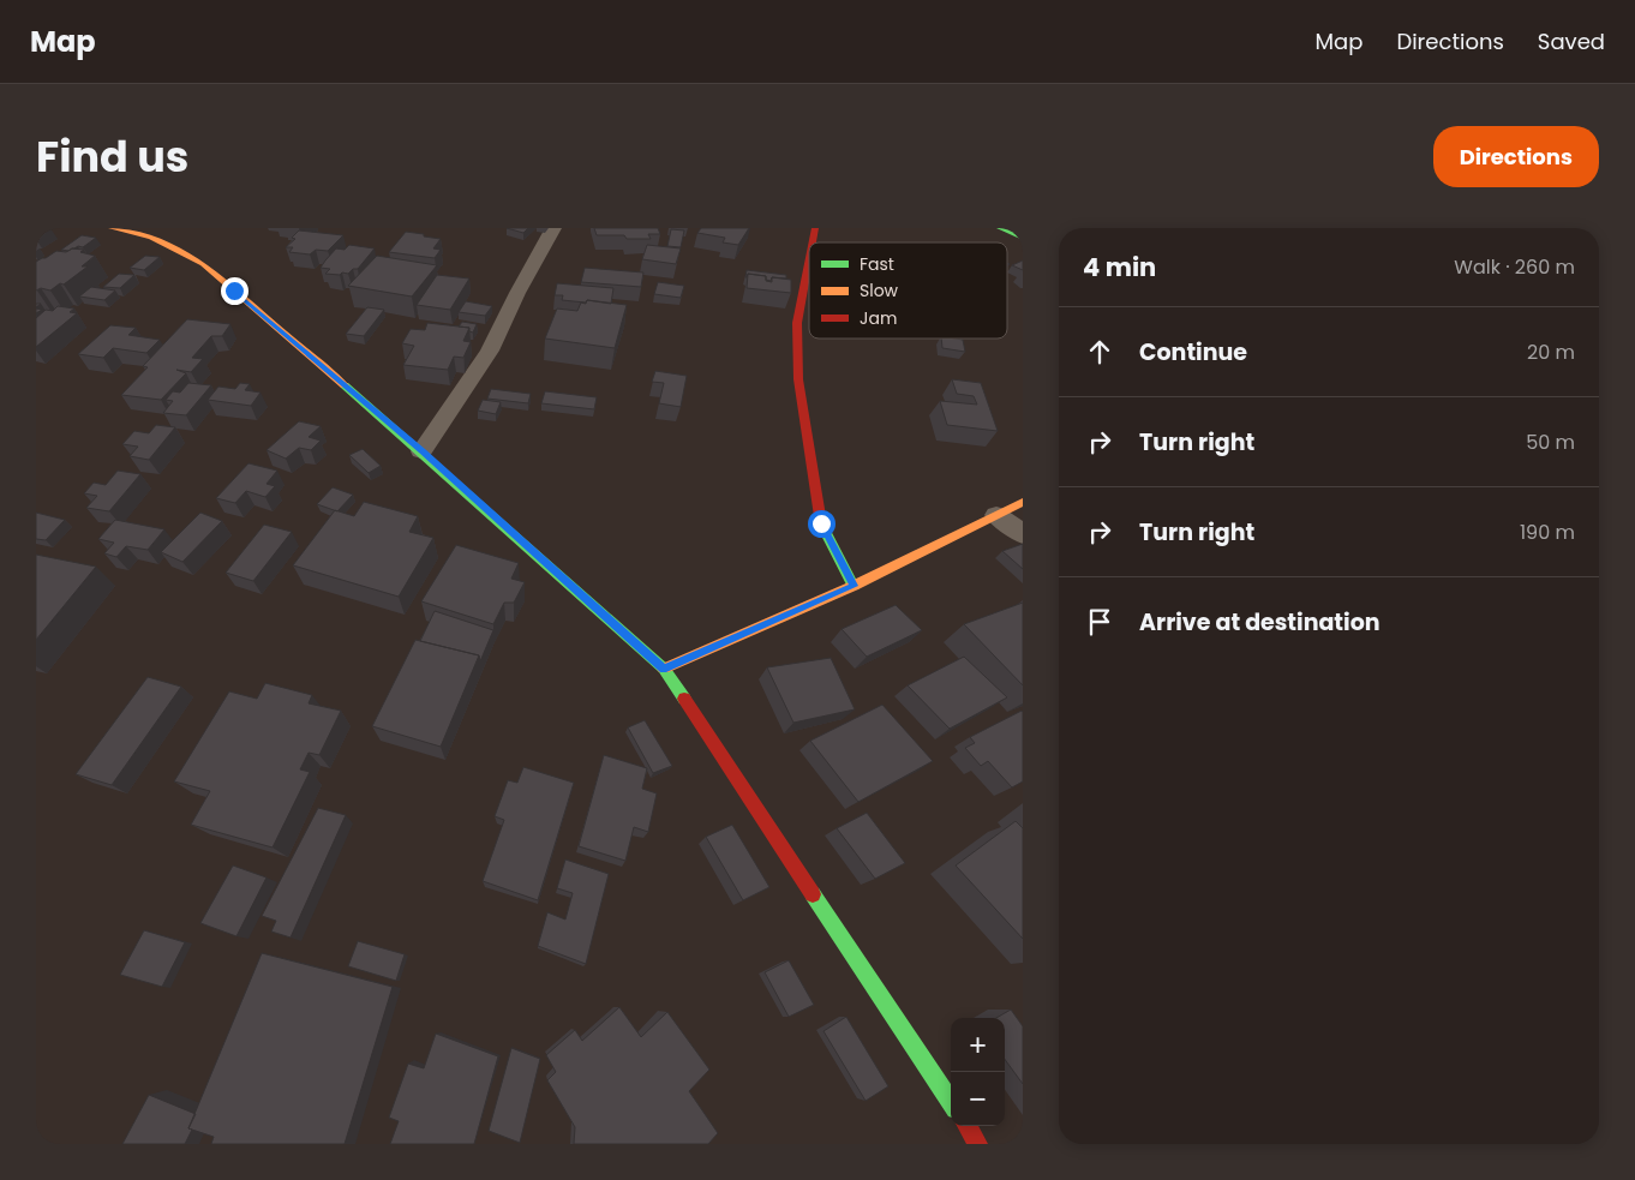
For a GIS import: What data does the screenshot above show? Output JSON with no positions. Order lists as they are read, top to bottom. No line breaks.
{"legend":["Fast","Slow","Jam"],"page":{"header":"Map","nav":["Map","Directions","Saved"],"title":"Find us","buttons":"Directions","heading":["4 min","Walk · 260 m"],"list":[["Continue","20 m"],["Turn right","50 m"],["Turn right","190 m"],"Arrive at destination"],"map_buttons":["+","−"]}}
